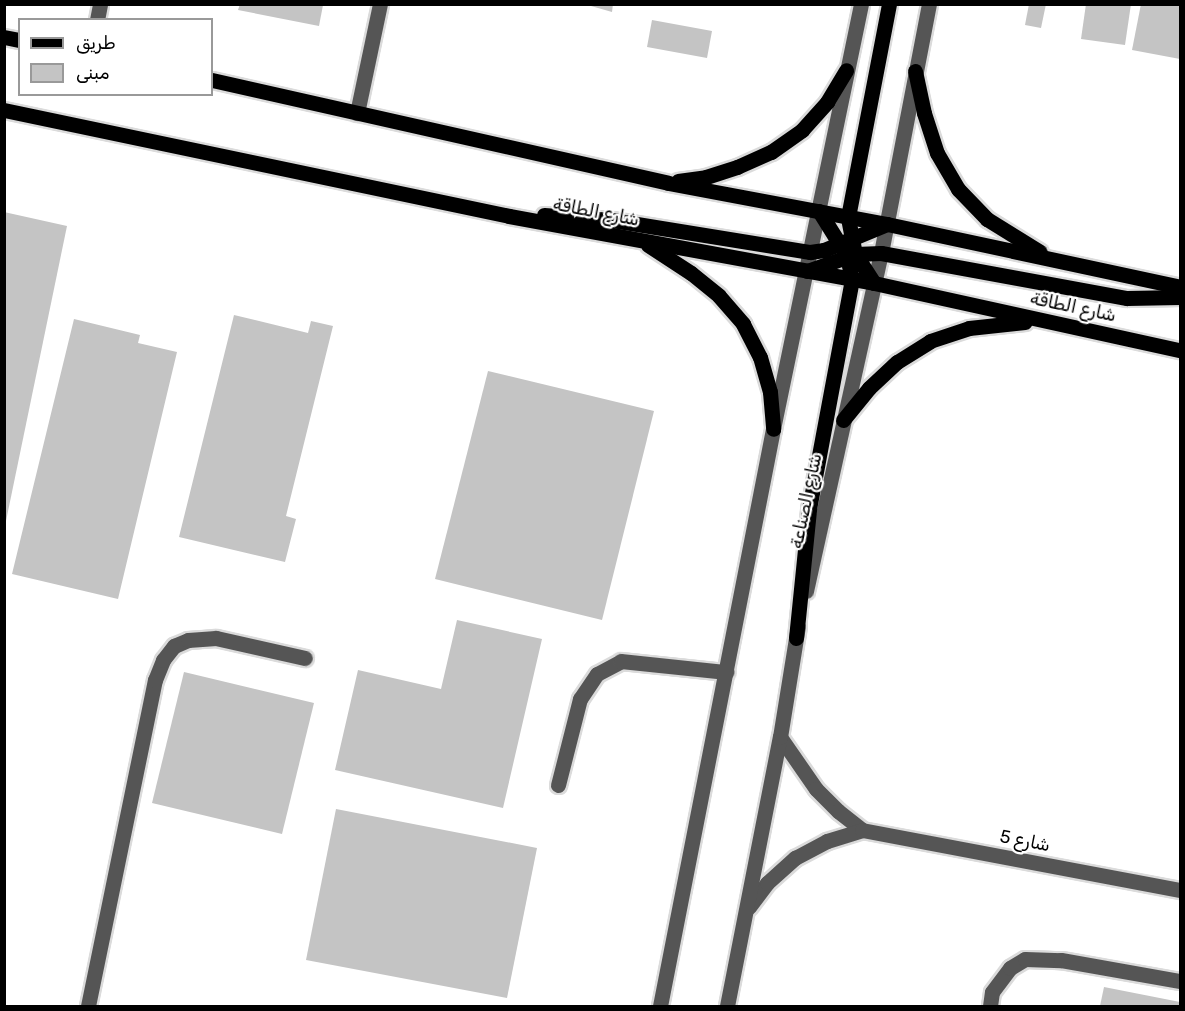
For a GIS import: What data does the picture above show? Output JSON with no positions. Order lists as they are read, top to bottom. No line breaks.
{"streets":{"main road":["شارع الطاقة"],"street":["شارع الصناعة","شارع 5"]},"crossings":[["شارع الطاقة","شارع الصناعة"],["شارع الصناعة","شارع 5"]],"legend":["طريق","مبنى"]}
